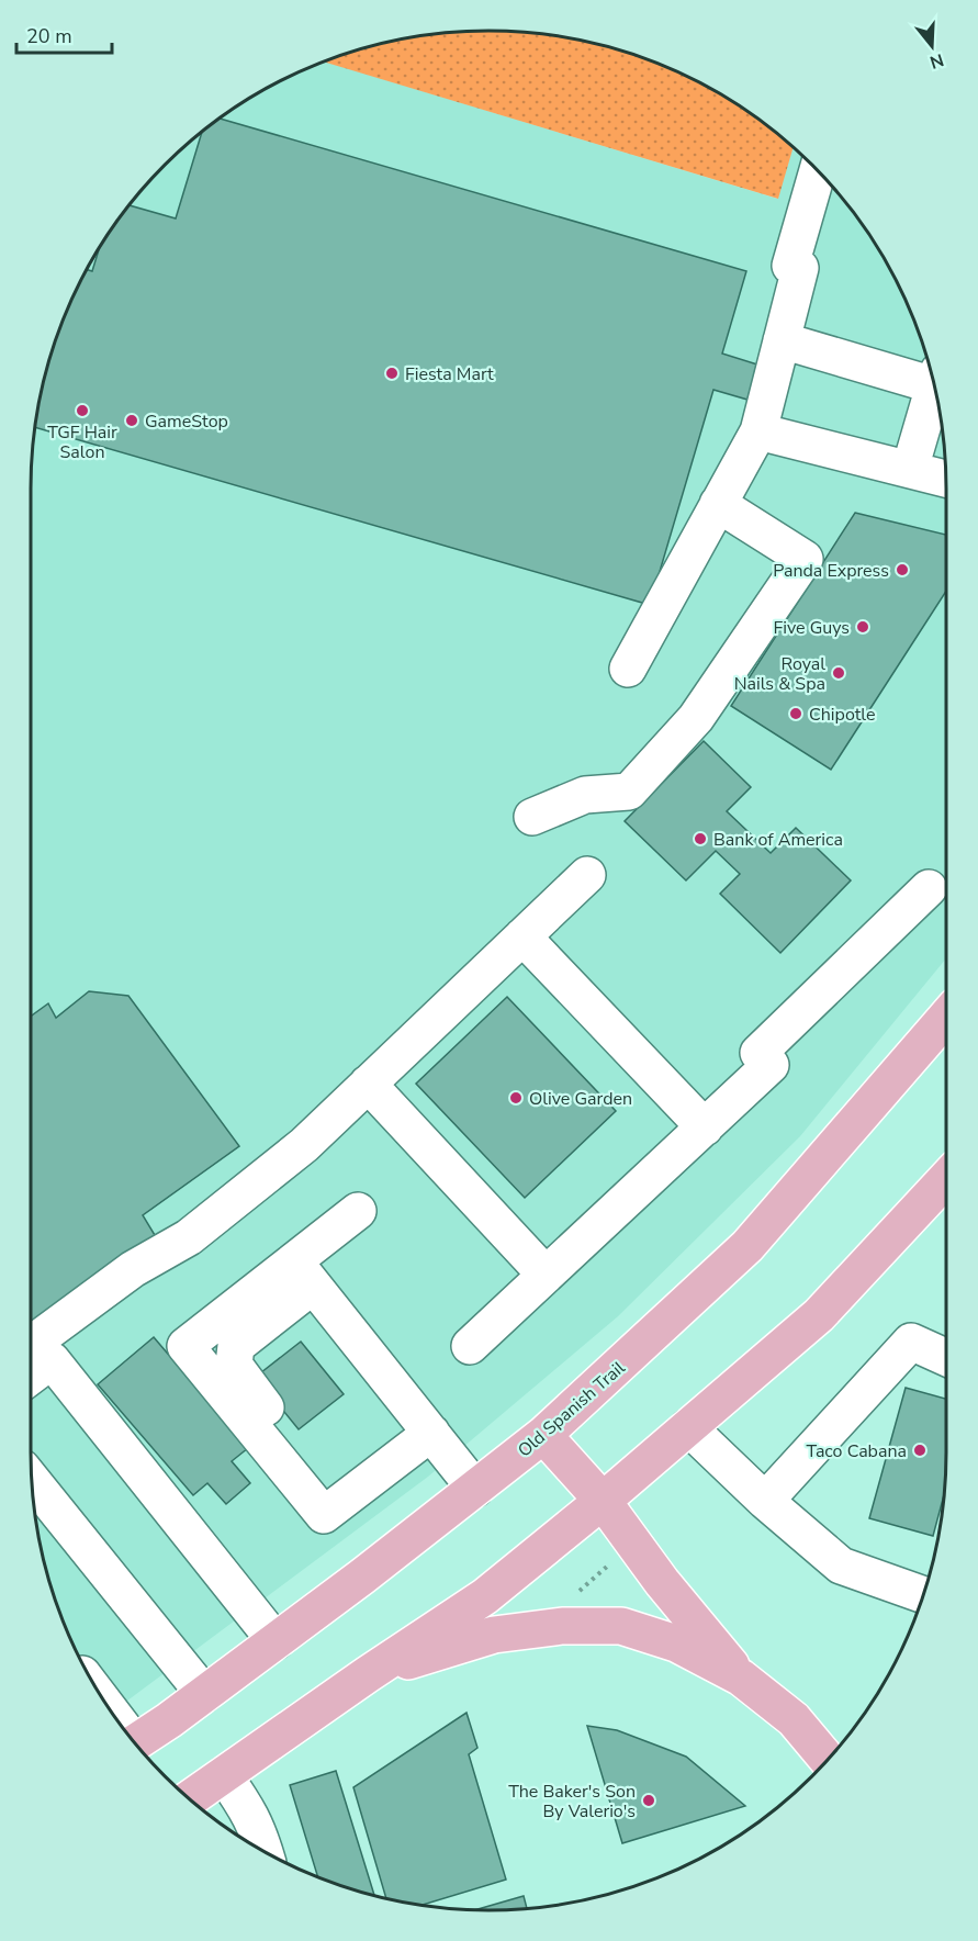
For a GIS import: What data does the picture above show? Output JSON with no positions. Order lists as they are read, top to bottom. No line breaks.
{"streets":{"main road":["Old Spanish Trail"]},"places":["Fiesta Mart","TGF Hair Salon","GameStop","Panda Express","Five Guys","Royal Nails & Spa","Chipotle","Bank of America","Olive Garden","Taco Cabana","The Baker's Son By Valerio's"],"scale_bar":"20 m","north":"bottom"}
